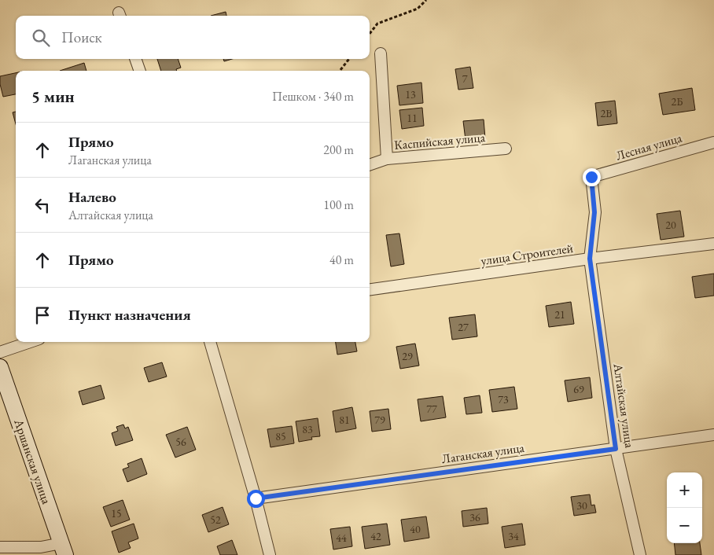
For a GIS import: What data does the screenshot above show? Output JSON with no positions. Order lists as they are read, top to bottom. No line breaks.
{"streets":{"street":["Каспийская улица","Лесная улица","улица Строителей","Алтайская улица","Лаганская улица","Аршанская улица"]},"crossings":[["Лесная улица","Алтайская улица"],["улица Строителей","Алтайская улица"],["Алтайская улица","Лаганская улица"]],"house_numbers":["7","13","2Б","2В","11","20","21","27","29","69","73","77","81","79","83","85","56","30","15","36","52","40","42","34","44"],"page":{"search":"Поиск","heading":["5 мин","Пешком · 340 m"],"list":[["Прямо","Лаганская улица","200 m"],["Налево","Алтайская улица","100 m"],["Прямо","40 m"],"Пункт назначения"],"map_buttons":["+","−"]}}
